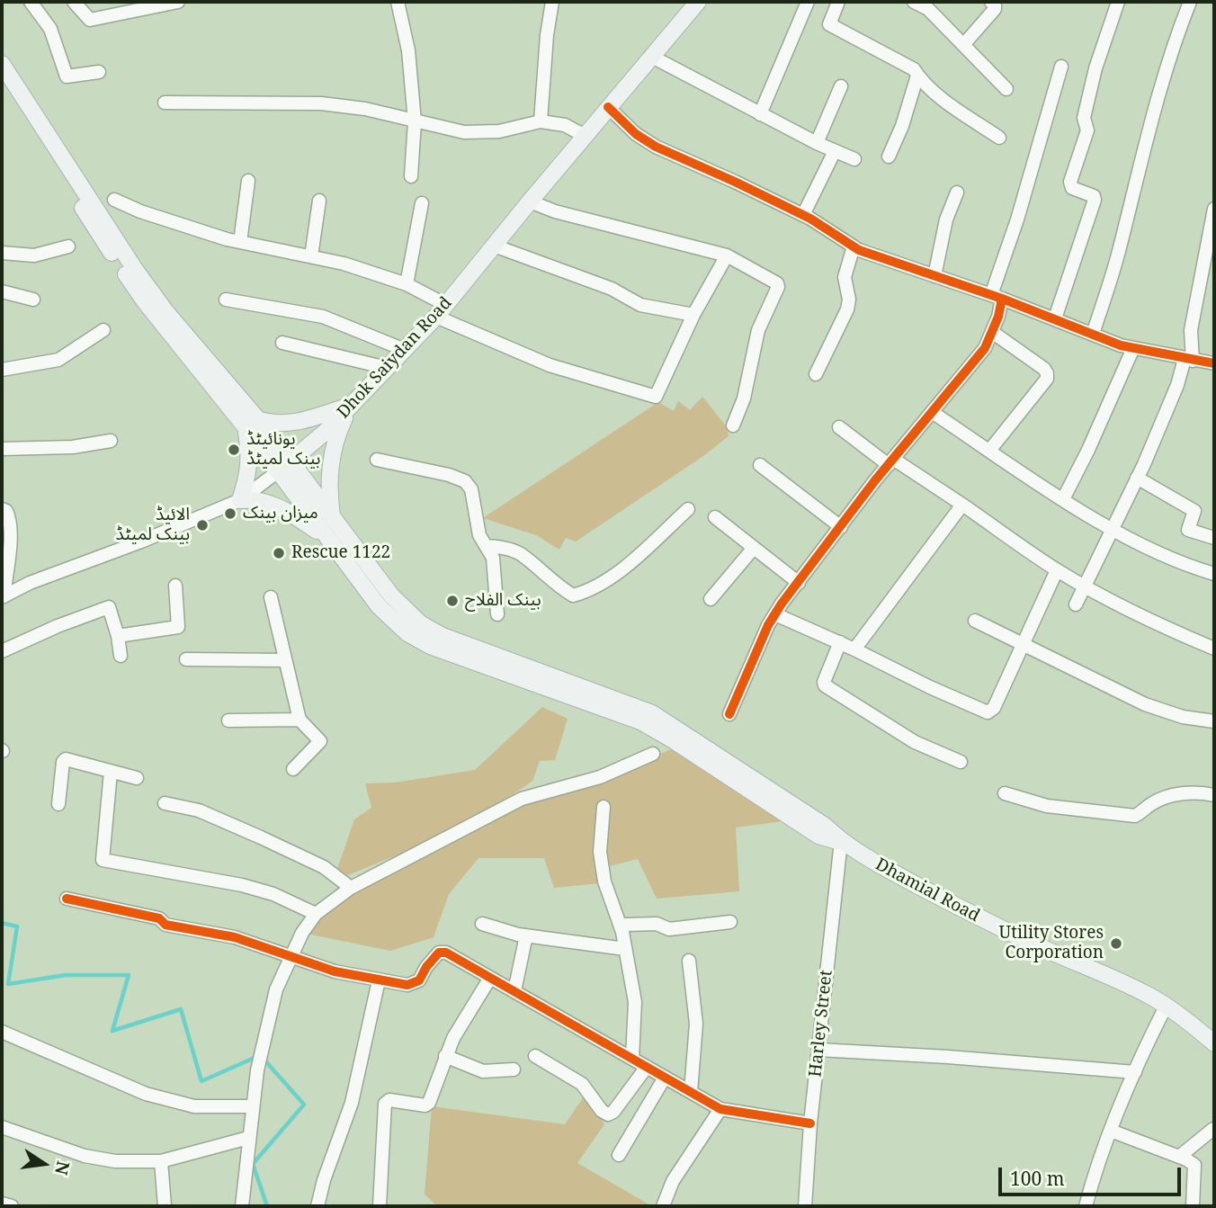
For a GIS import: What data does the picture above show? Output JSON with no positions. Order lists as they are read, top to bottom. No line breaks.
{"streets":{"main road":["Dhok Saiydan Road","Dhamial Road"],"street":["Harley Street"]},"crossings":[["Dhamial Road","Harley Street"]],"places":["یونائیٹڈ بینک لمیٹڈ","میزان بینک","الائیڈ بینک لمیٹڈ","Rescue 1122","بینک الفلاح","Utility Stores Corporation"],"scale_bar":"100 m","north":"right"}
